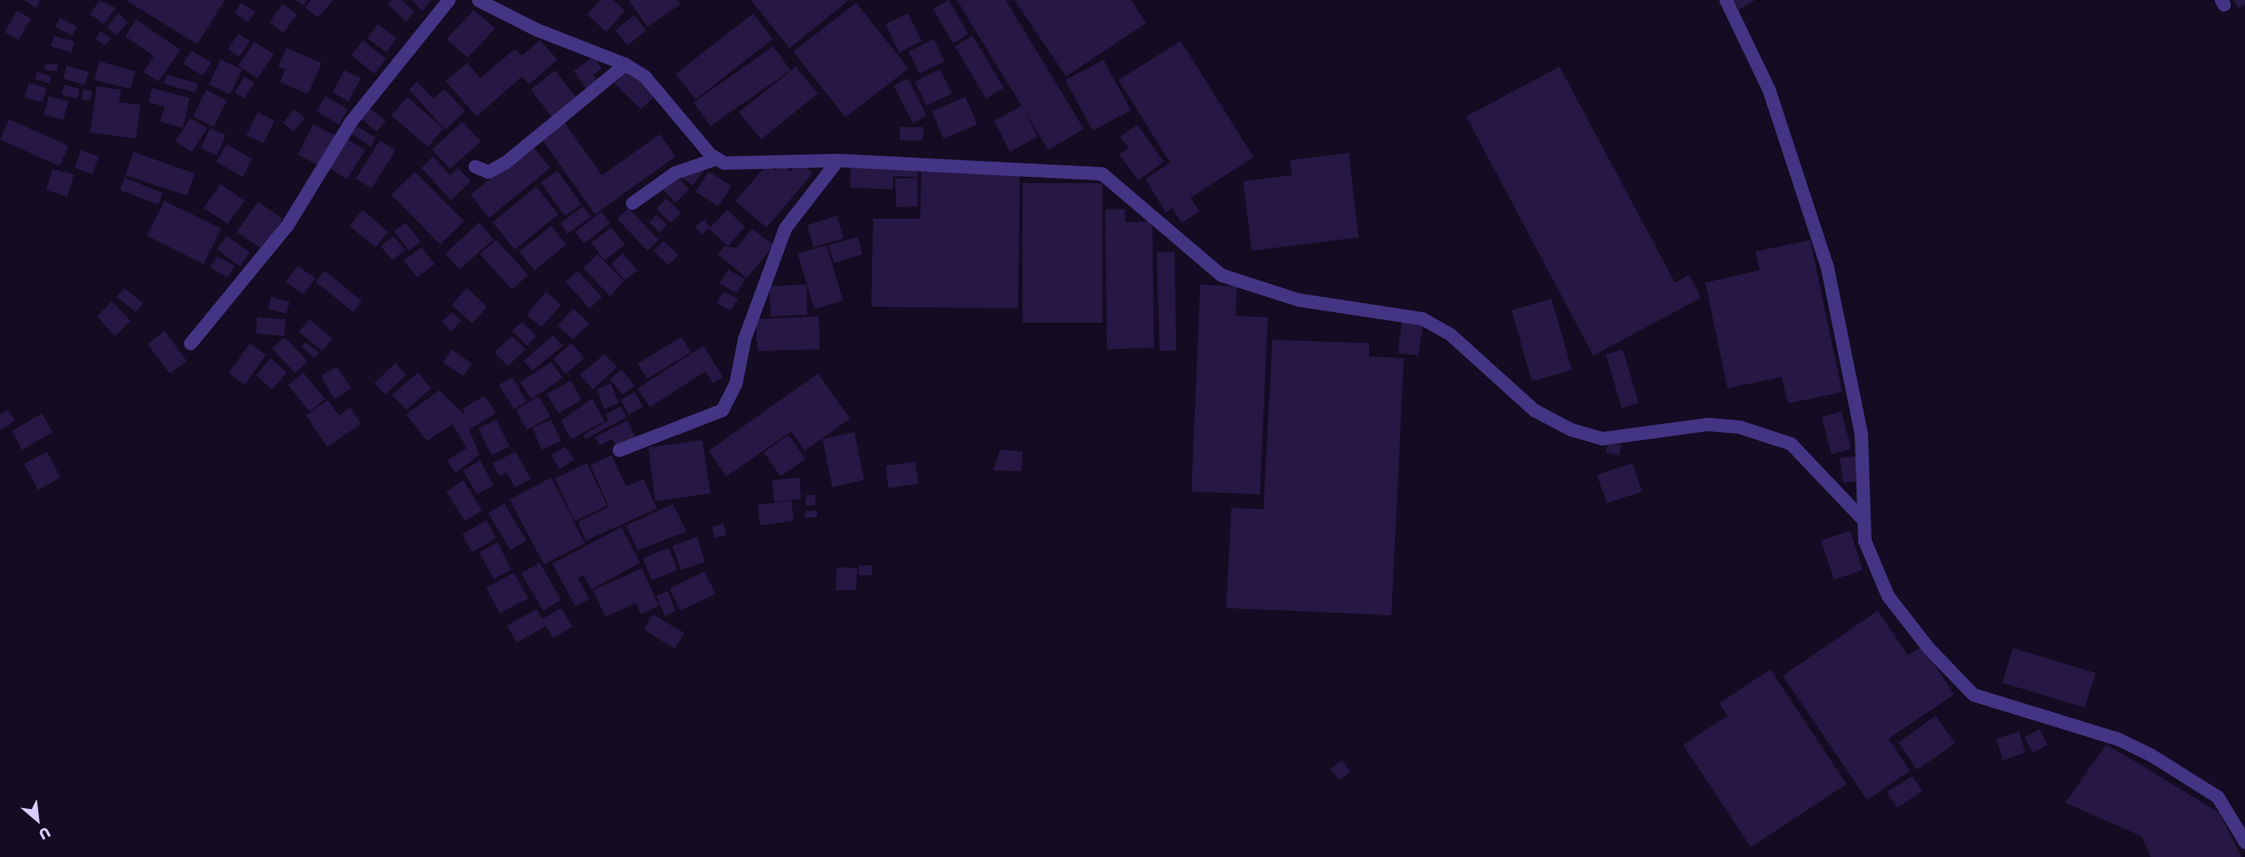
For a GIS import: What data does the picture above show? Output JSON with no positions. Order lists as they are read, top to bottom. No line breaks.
{"north":"bottom right"}
